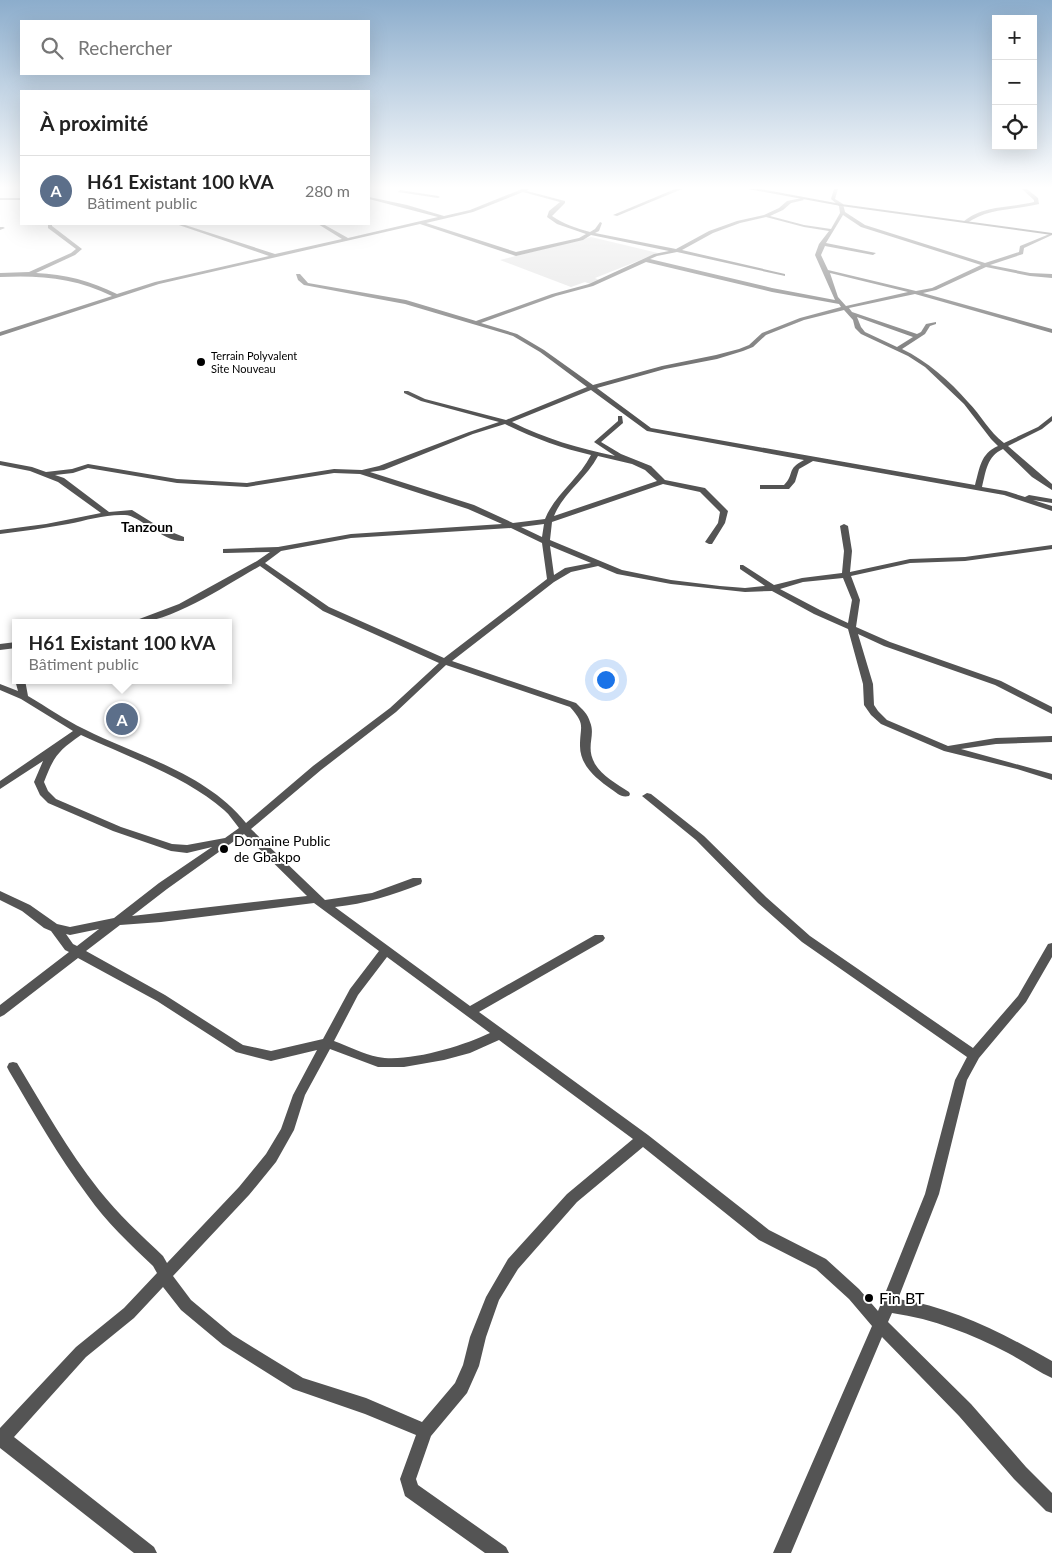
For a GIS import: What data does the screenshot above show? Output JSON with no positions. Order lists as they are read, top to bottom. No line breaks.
{"districts":["Tanzoun"],"places":["Terrain Polyvalent Site Nouveau","Domaine Public de Gbakpo","Fin BT"],"page":{"map_buttons":["+","−"],"search":"Rechercher","heading":"À proximité","list":[{"mark":"A","name":"H61 Existant 100 kVA","note":"Bâtiment public","value":"280 m"}],"popup":["H61 Existant 100 kVA","Bâtiment public"],"pins":"A"}}
